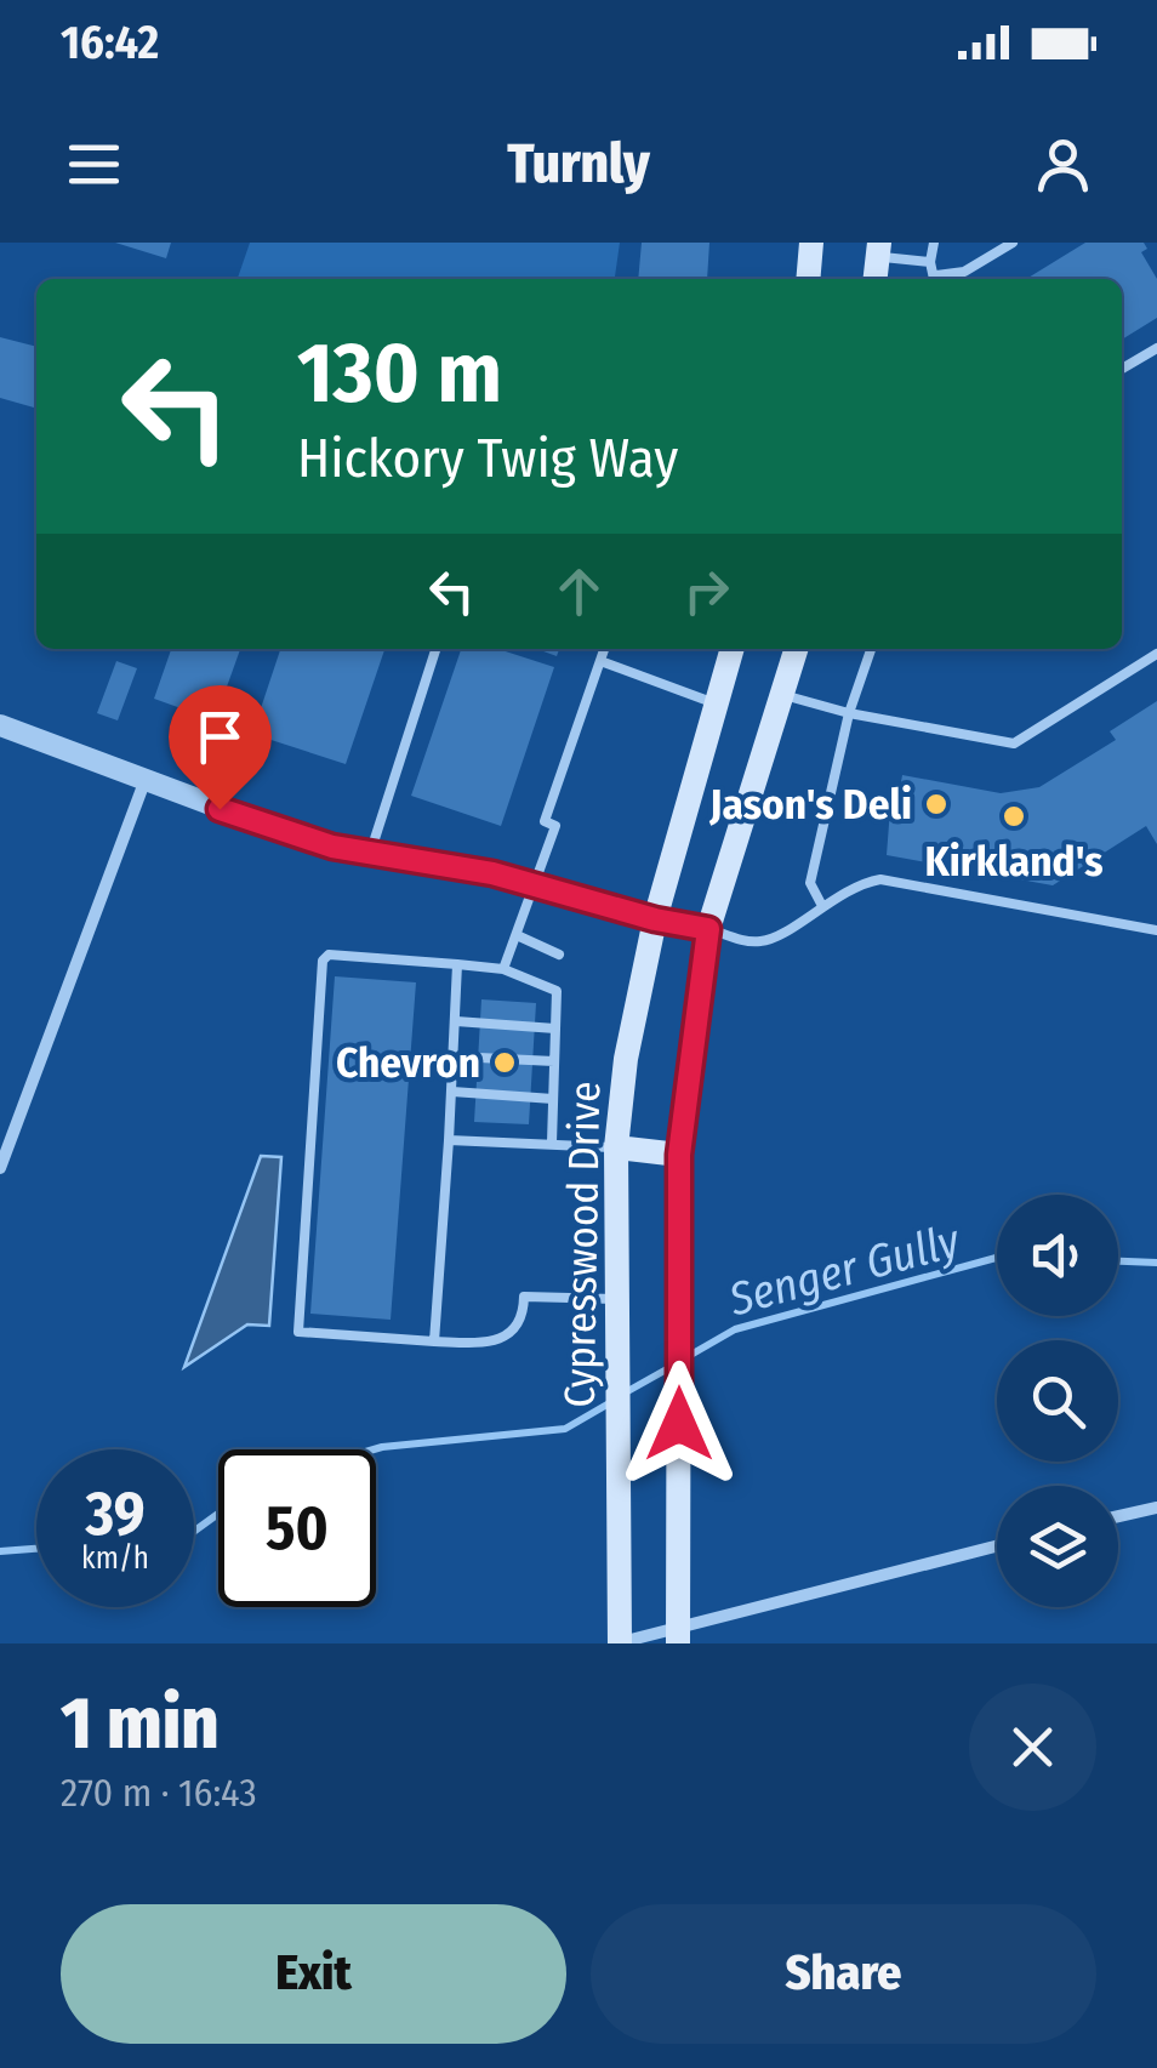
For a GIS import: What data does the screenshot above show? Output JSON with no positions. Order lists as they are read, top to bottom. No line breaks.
{"streets":{"main road":["Cypresswood Drive"]},"water":["Senger Gully"],"places":["Jason's Deli","Kirkland's","Chevron"],"page":{"status":"16:42","header":"Turnly","turn":["130 m","Hickory Twig Way"],"speed":"39 km/h","limit":"50","heading":["1 min","270 m · 16:43"],"buttons":["Exit","Share"]}}
